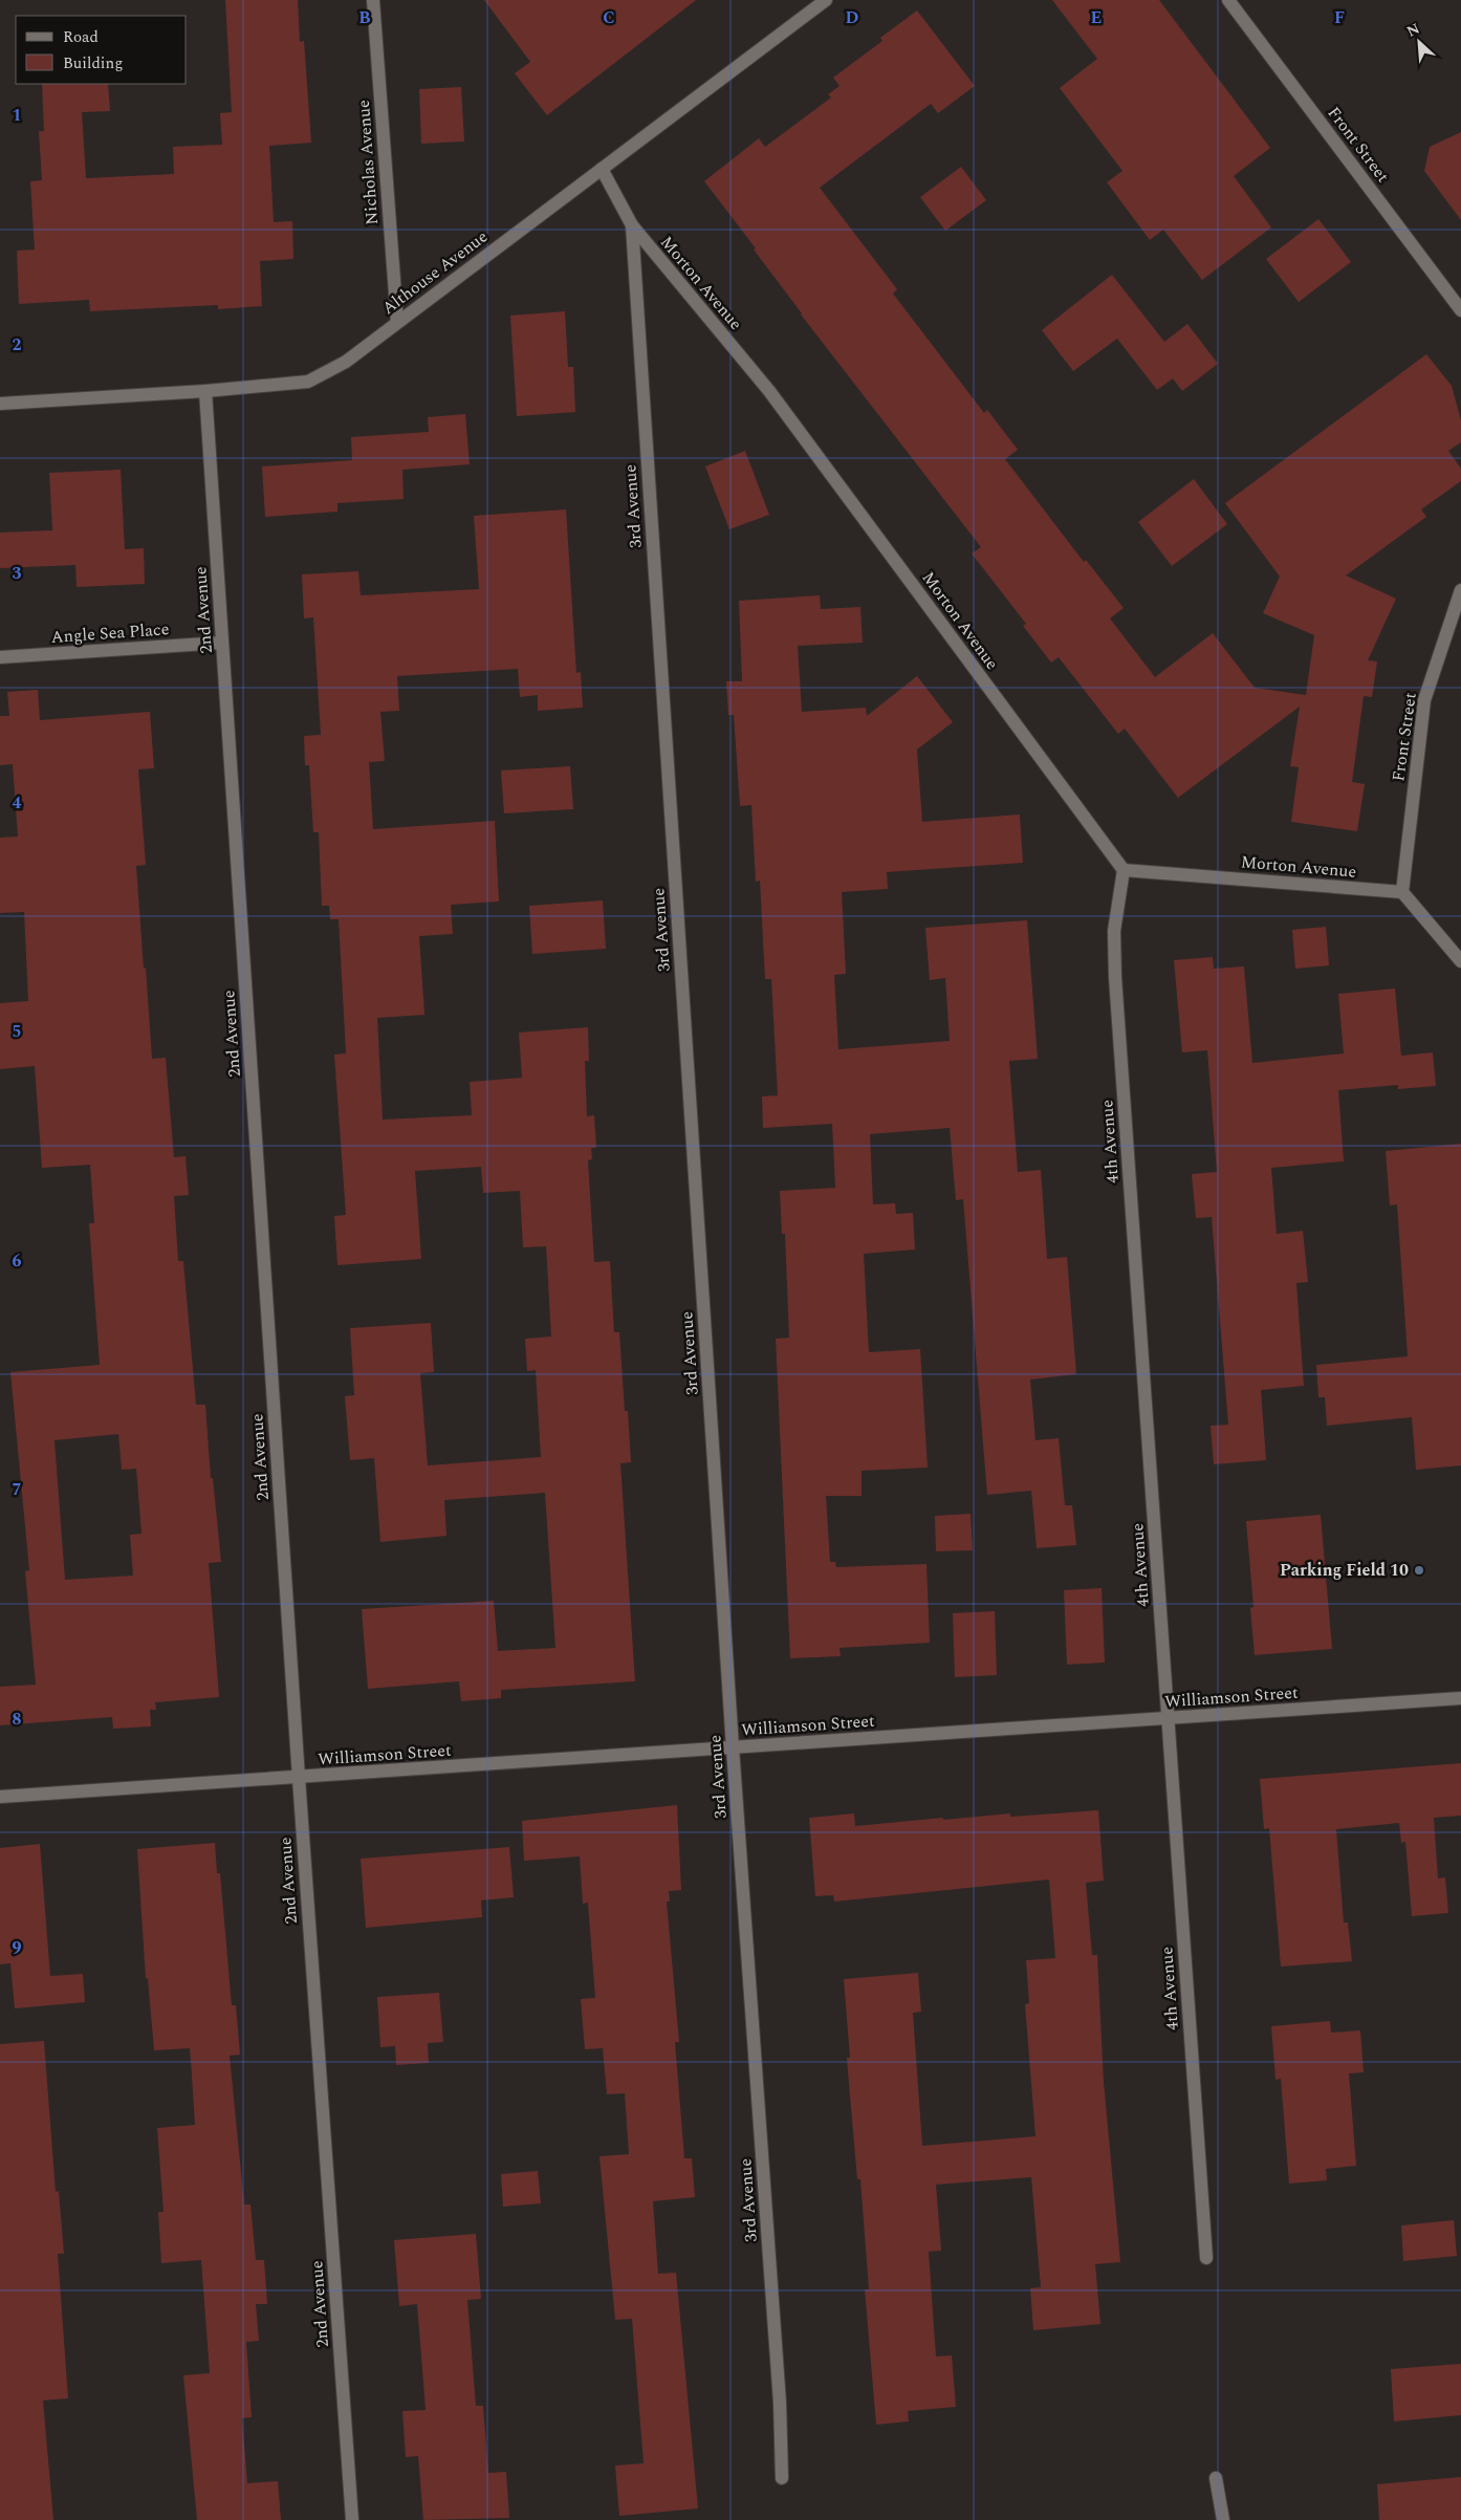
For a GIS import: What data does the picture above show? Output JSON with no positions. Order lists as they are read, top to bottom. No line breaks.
{"streets":{"street":["Front Street","Nicholas Avenue","Althouse Avenue","Morton Avenue","3rd Avenue","2nd Avenue","Angle Sea Place","4th Avenue","Williamson Street"]},"crossings":[["Front Street","Morton Avenue"],["Nicholas Avenue","Althouse Avenue"],["Althouse Avenue","Morton Avenue"],["Althouse Avenue","2nd Avenue"],["Morton Avenue","3rd Avenue"],["Morton Avenue","4th Avenue"],["3rd Avenue","Williamson Street"],["2nd Avenue","Angle Sea Place"],["2nd Avenue","Williamson Street"],["4th Avenue","Williamson Street"]],"places":["Parking Field 10"],"legend":["Road","Building"],"north":"top left","grid":{"columns":["B","C","D","E","F"],"rows":["1","2","3","4","5","6","7","8","9"]}}
